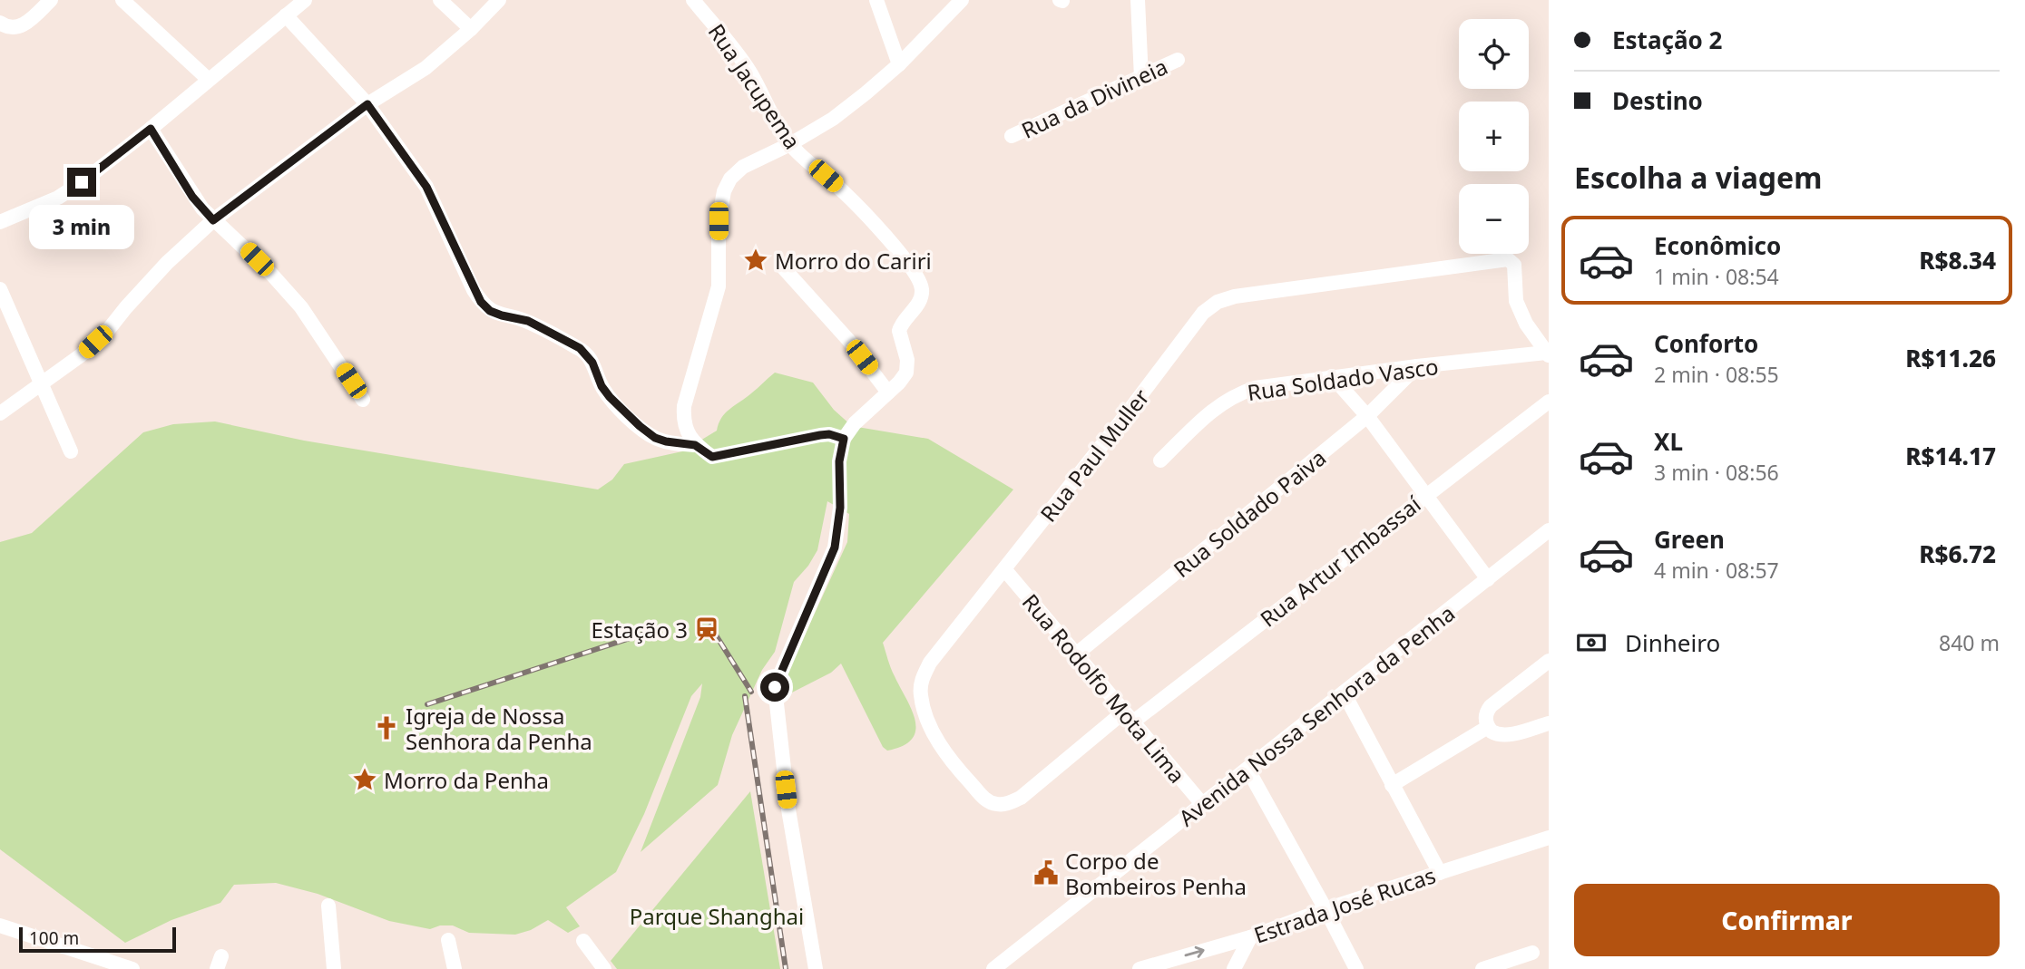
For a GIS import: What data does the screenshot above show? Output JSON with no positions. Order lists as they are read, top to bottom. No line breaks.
{"streets":{"street":["Rua Jacupema","Rua da Divineia","Rua Soldado Vasco","Rua Paul Muller","Rua Soldado Paiva","Rua Artur Imbassaí","Rua Rodolfo Mota Lima","Avenida Nossa Senhora da Penha","Estrada José Rucas"]},"crossings":[["Rua Soldado Vasco","Rua Paul Muller"],["Rua Soldado Vasco","Rua Soldado Paiva"],["Rua Paul Muller","Rua Artur Imbassaí"],["Rua Paul Muller","Rua Rodolfo Mota Lima"],["Rua Soldado Paiva","Rua Rodolfo Mota Lima"],["Rua Artur Imbassaí","Rua Rodolfo Mota Lima"],["Rua Rodolfo Mota Lima","Avenida Nossa Senhora da Penha"]],"parks":["Parque Shanghai"],"places":{"place":["Morro do Cariri","Morro da Penha"],"station":["Estação 3"],"church":["Igreja de Nossa Senhora da Penha"],"public building":["Corpo de Bombeiros Penha"]},"scale_bar":"100 m","page":{"banner":["Estação 2","Destino"],"map_buttons":["+","−"],"heading":"Escolha a viagem","bubble":"3 min","list":[{"name":"Econômico","note":"1 min · 08:54","value":"R$8.34"},{"name":"Conforto","note":"2 min · 08:55","value":"R$11.26"},{"name":"XL","note":"3 min · 08:56","value":"R$14.17"},{"name":"Green","note":"4 min · 08:57","value":"R$6.72"}],"pay":["Dinheiro","840 m"],"buttons":"Confirmar","scale":"100 m"}}
